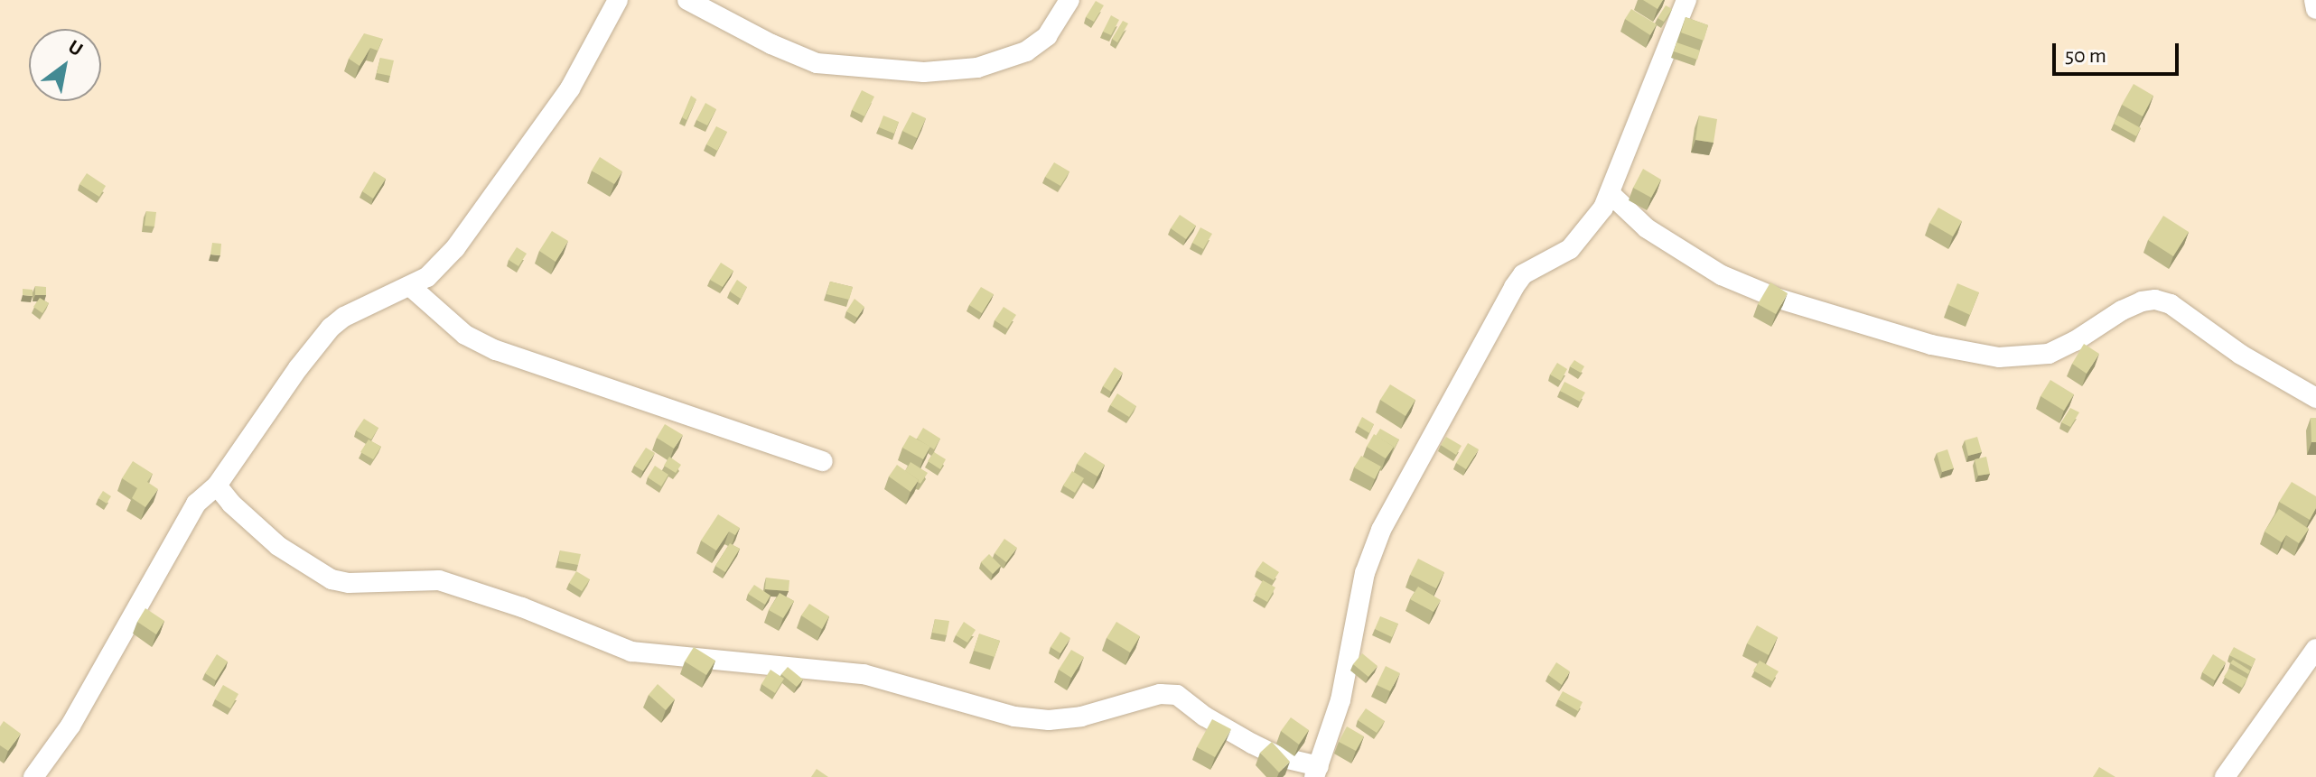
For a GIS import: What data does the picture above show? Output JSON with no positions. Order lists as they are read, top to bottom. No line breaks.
{"scale_bar":"50 m","north":"top right"}
